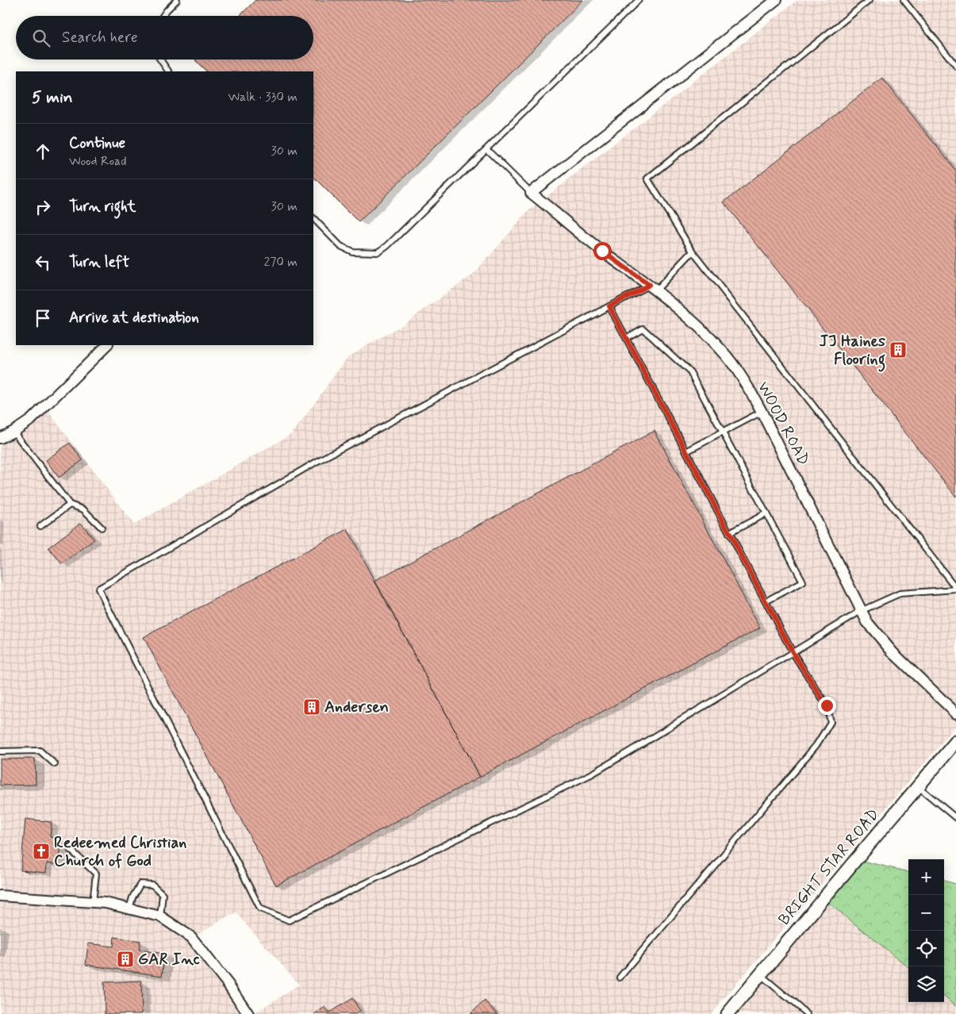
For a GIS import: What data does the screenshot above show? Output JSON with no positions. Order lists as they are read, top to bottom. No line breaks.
{"streets":{"street":["WOOD ROAD","BRIGHT STAR ROAD"]},"places":{"building":["JJ Haines Flooring","Andersen","GAR Inc"],"church":["Redeemed Christian Church of God"]},"page":{"search":"Search here","heading":["5 min","Walk · 330 m"],"list":[["Continue","Wood Road","30 m"],["Turn right","30 m"],["Turn left","270 m"],"Arrive at destination"],"map_buttons":["+","−"]}}
